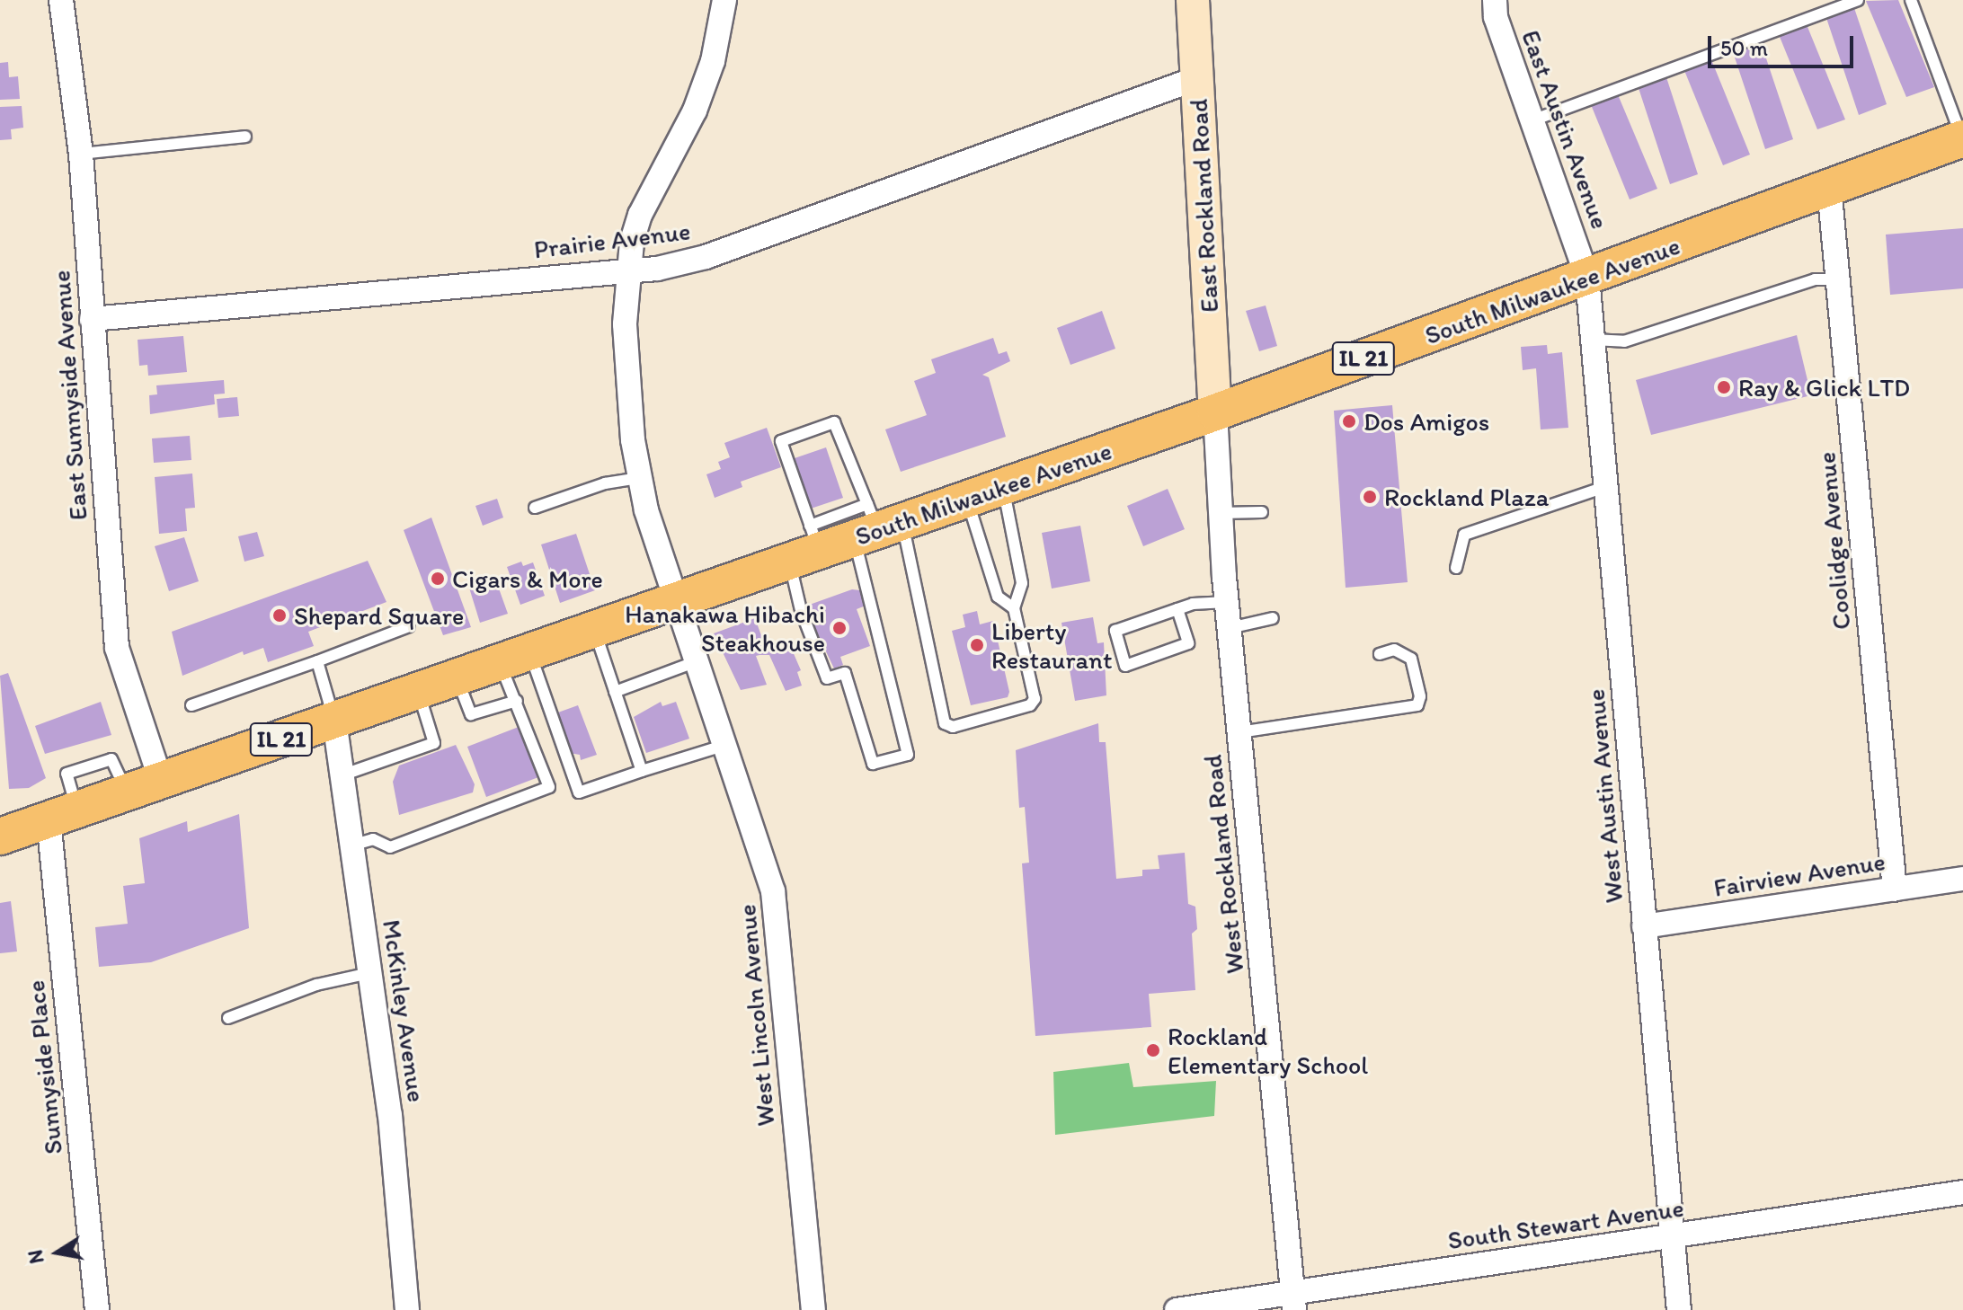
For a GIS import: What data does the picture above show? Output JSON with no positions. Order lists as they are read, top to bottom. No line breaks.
{"streets":{"main road":["South Milwaukee Avenue","IL 21"],"street":["East Austin Avenue","East Rockland Road","Prairie Avenue","East Sunnyside Avenue","Coolidge Avenue","West Austin Avenue","West Rockland Road","Fairview Avenue","McKinley Avenue","West Lincoln Avenue","Sunnyside Place","South Stewart Avenue"]},"crossings":[["East Austin Avenue","South Milwaukee Avenue"],["East Austin Avenue","West Austin Avenue"],["East Rockland Road","Prairie Avenue"],["East Rockland Road","South Milwaukee Avenue"],["East Rockland Road","West Rockland Road"],["Prairie Avenue","East Sunnyside Avenue"],["Prairie Avenue","West Lincoln Avenue"],["South Milwaukee Avenue","East Sunnyside Avenue"],["South Milwaukee Avenue","Coolidge Avenue"],["South Milwaukee Avenue","West Austin Avenue"],["South Milwaukee Avenue","West Rockland Road"],["South Milwaukee Avenue","McKinley Avenue"],["South Milwaukee Avenue","West Lincoln Avenue"],["South Milwaukee Avenue","Sunnyside Place"],["Coolidge Avenue","Fairview Avenue"],["West Austin Avenue","Fairview Avenue"],["West Austin Avenue","South Stewart Avenue"],["West Rockland Road","South Stewart Avenue"]],"places":["Ray & Glick LTD","Dos Amigos","Rockland Plaza","Cigars & More","Shepard Square","Hanakawa Hibachi Steakhouse","Liberty Restaurant","Rockland Elementary School"],"scale_bar":"50 m","north":"left"}
